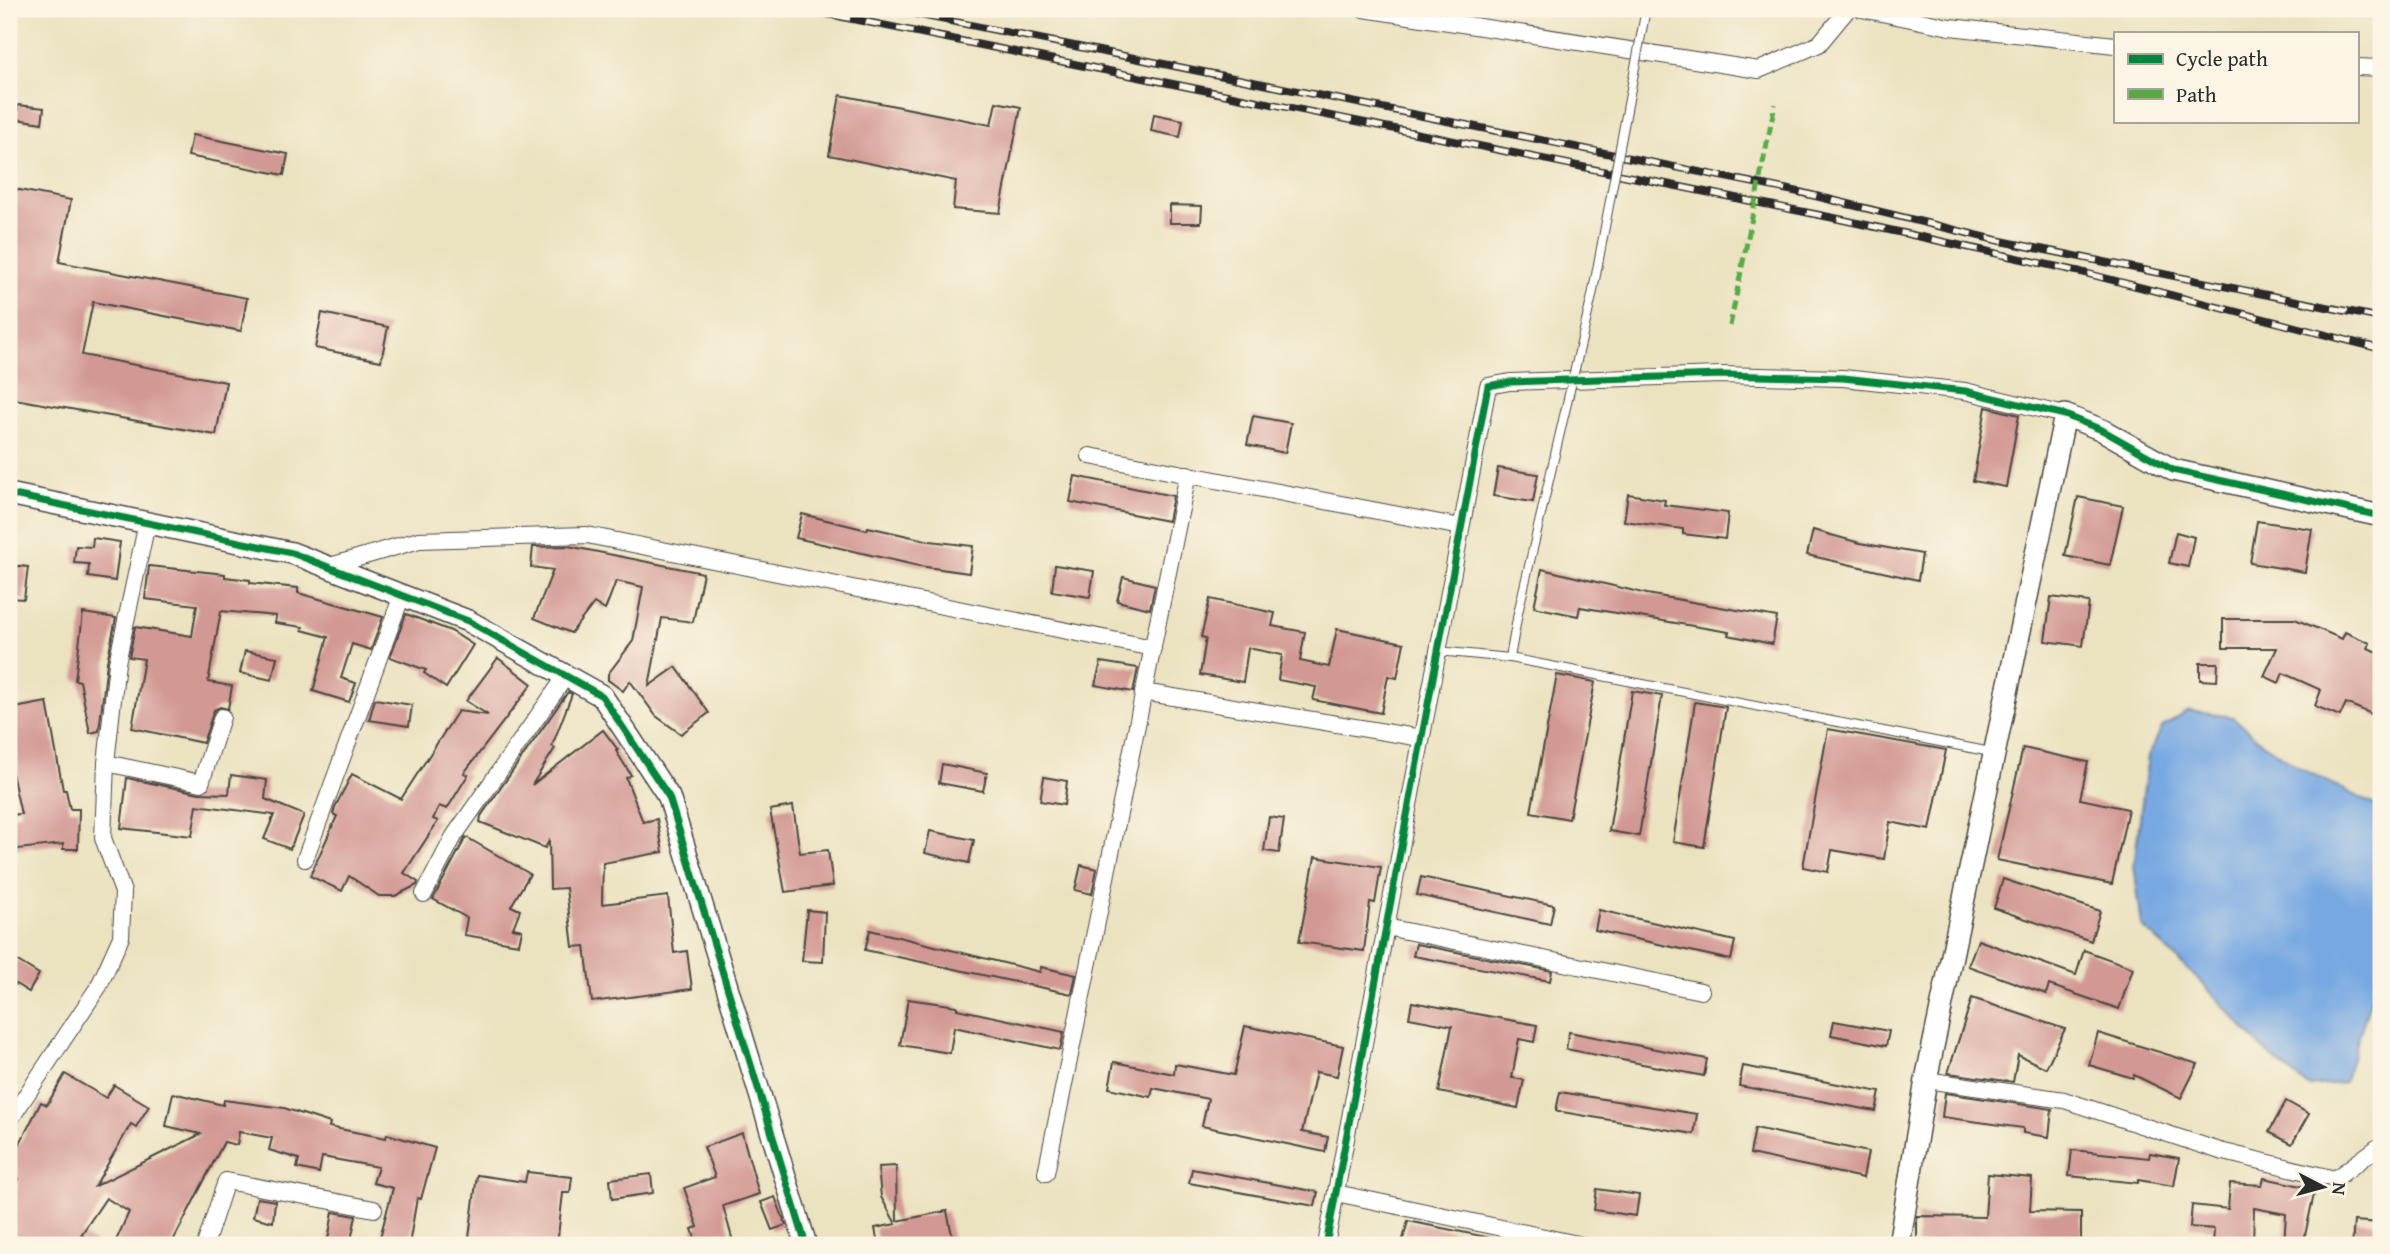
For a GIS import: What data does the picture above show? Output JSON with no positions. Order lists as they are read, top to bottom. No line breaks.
{"legend":["Cycle path","Path"],"north":"right"}
